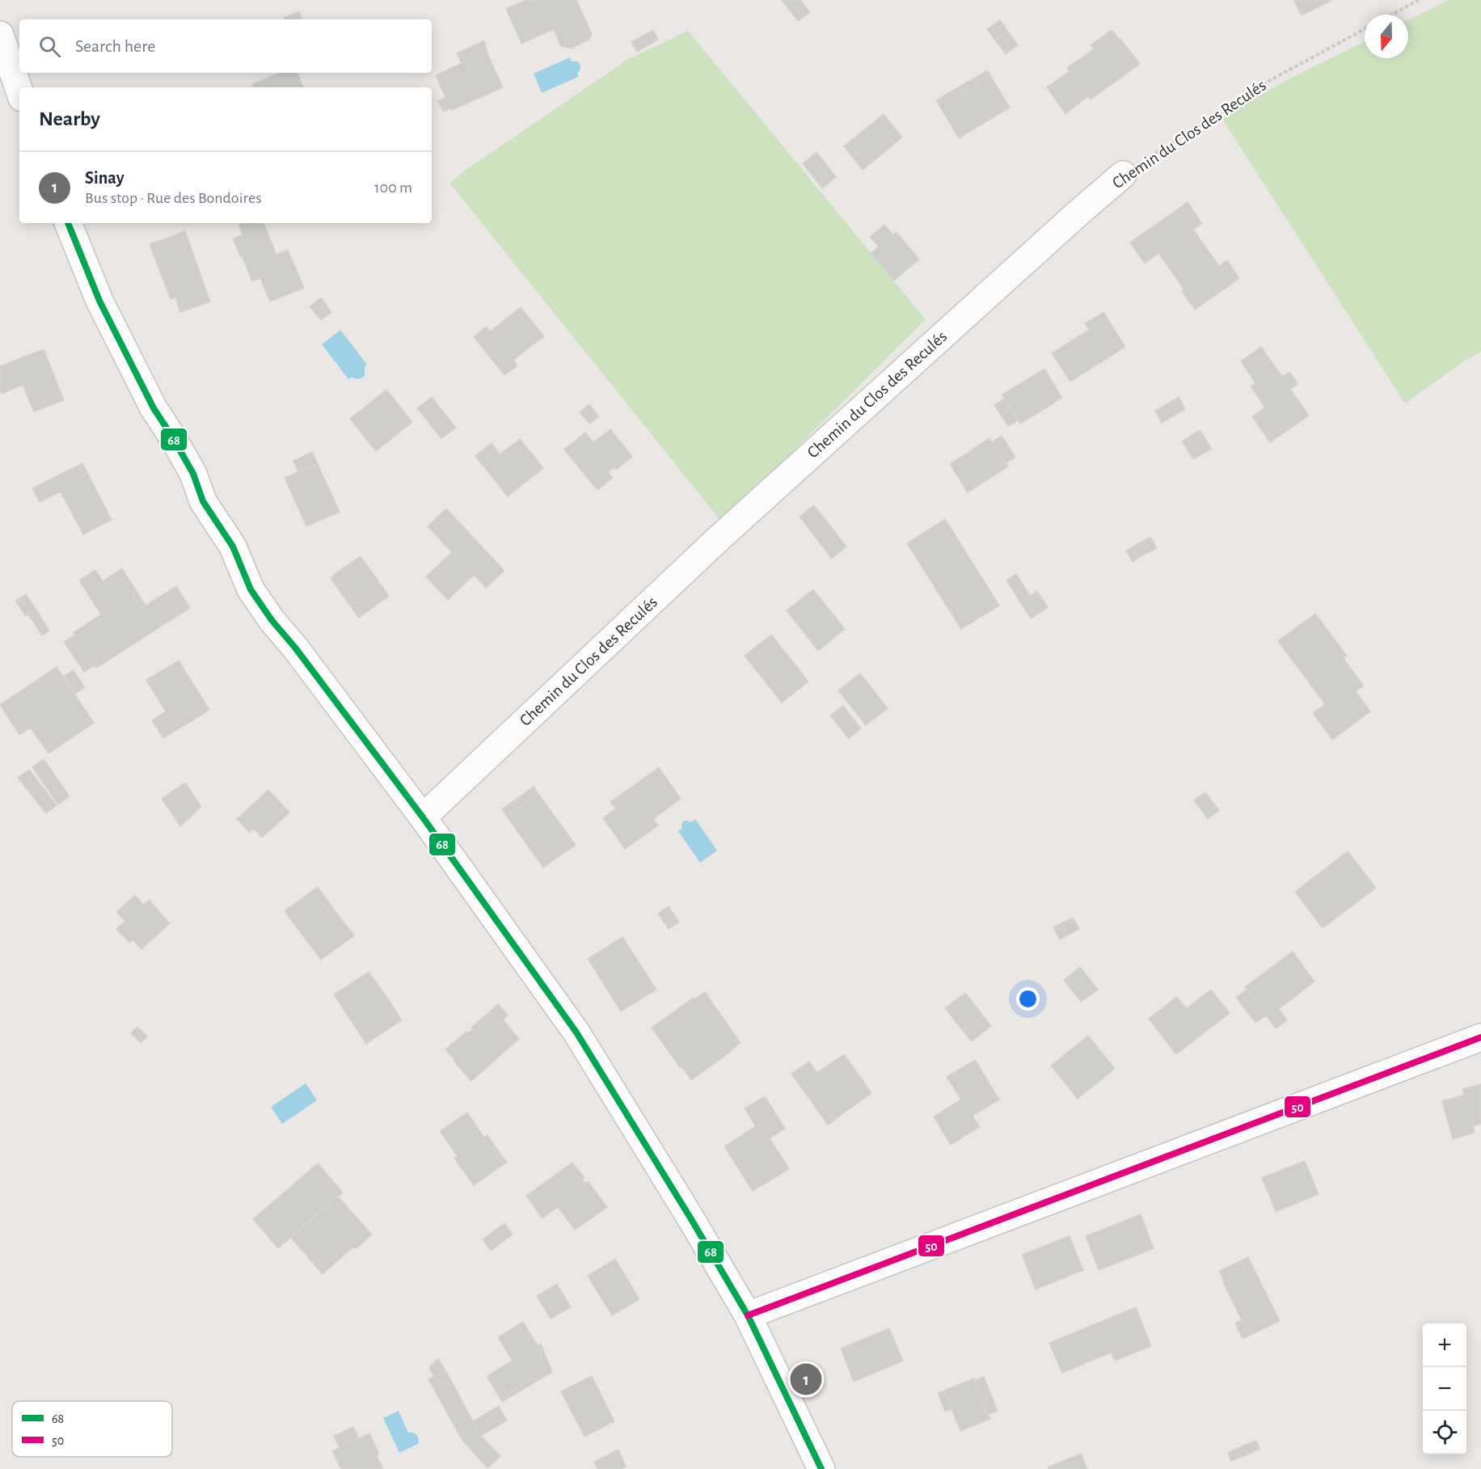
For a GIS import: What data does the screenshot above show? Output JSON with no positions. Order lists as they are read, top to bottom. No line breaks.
{"streets":{"street":["Chemin du Clos des Reculés"]},"lines":["transit line 68","transit line 50"],"legend":["68","50"],"north":"bottom","page":{"search":"Search here","heading":"Nearby","list":[{"mark":"1","name":"Sinay","note":"Bus stop · Rue des Bondoires","value":"100 m"}],"map_buttons":["+","−"],"pins":"1"}}
